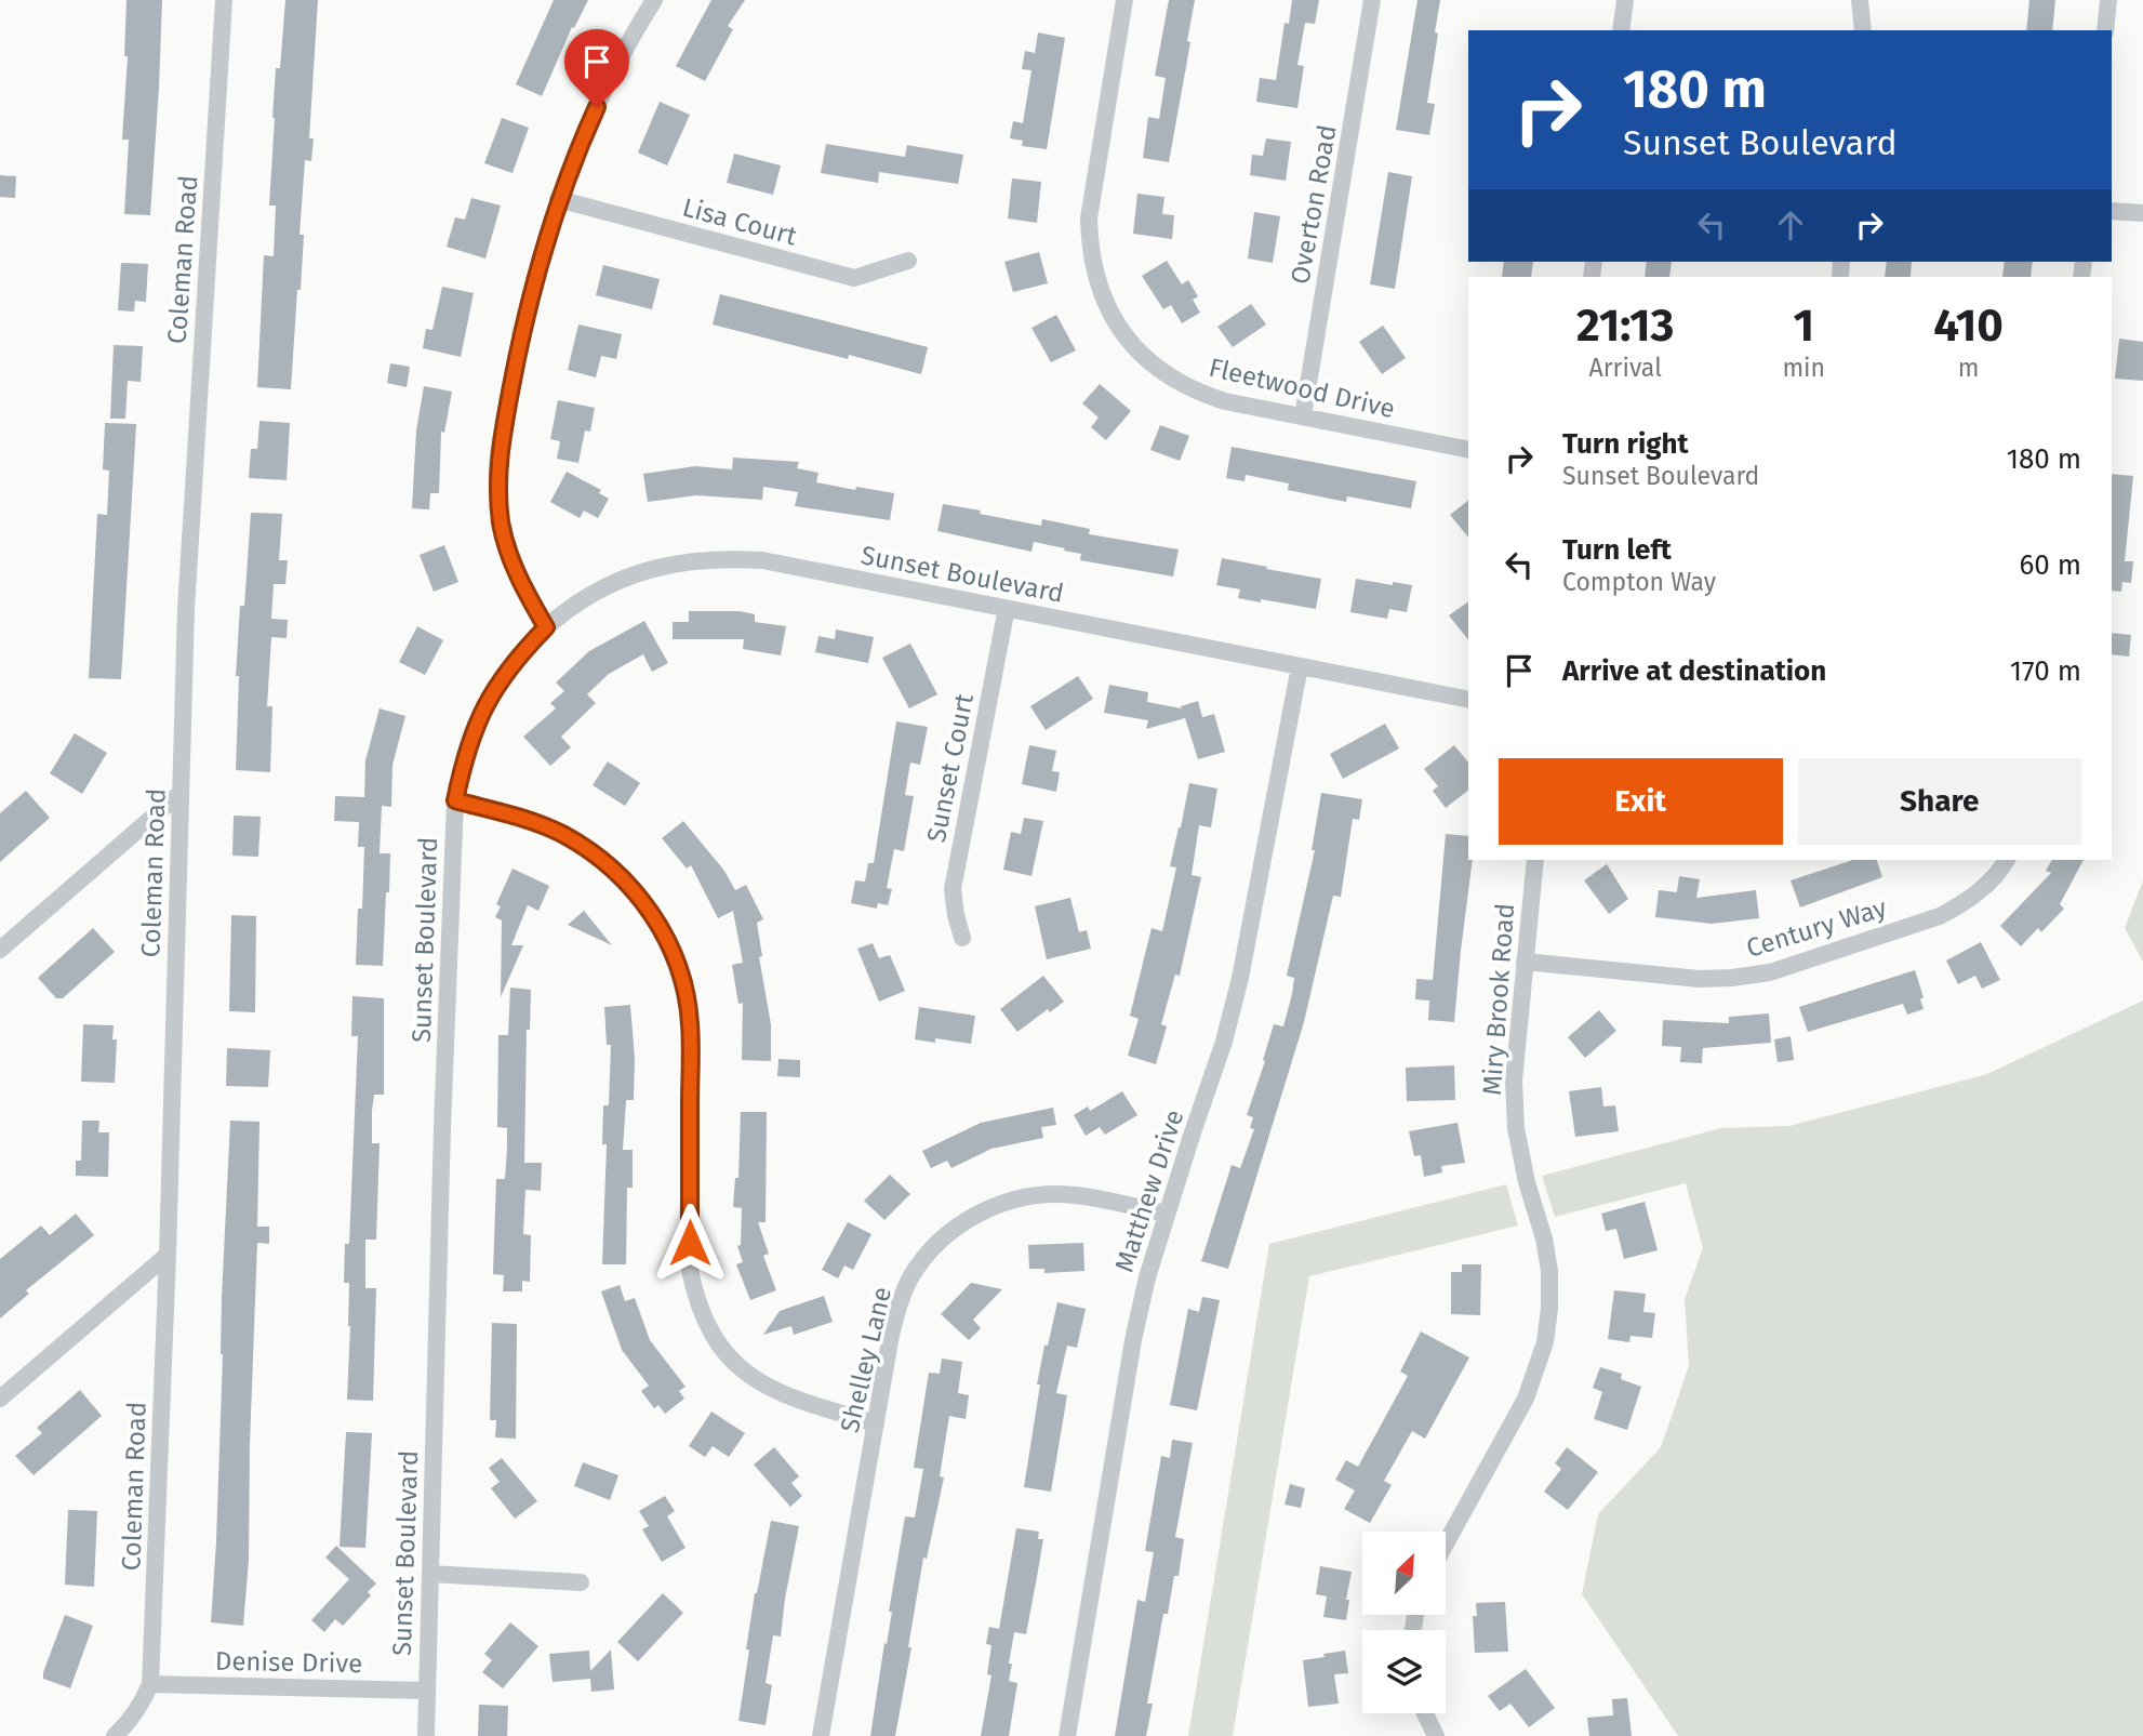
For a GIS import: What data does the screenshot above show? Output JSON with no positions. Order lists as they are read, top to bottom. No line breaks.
{"streets":{"street":["Overton Road","Lisa Court","Coleman Road","Fleetwood Drive","Sunset Boulevard","Sunset Court","Century Way","Miry Brook Road","Matthew Drive","Shelley Lane","Denise Drive"]},"crossings":[["Overton Road","Fleetwood Drive"],["Coleman Road","Denise Drive"],["Sunset Boulevard","Sunset Court"],["Sunset Boulevard","Matthew Drive"],["Sunset Boulevard","Denise Drive"],["Century Way","Miry Brook Road"],["Matthew Drive","Shelley Lane"]],"north":"top right","page":{"turn":["180 m","Sunset Boulevard"],"eta":["21:13","Arrival","1","min","410","m"],"list":[{"name":"Turn right","note":"Sunset Boulevard","value":"180 m"},{"name":"Turn left","note":"Compton Way","value":"60 m"},{"name":"Arrive at destination","value":"170 m"}],"buttons":["Exit","Share"]}}
